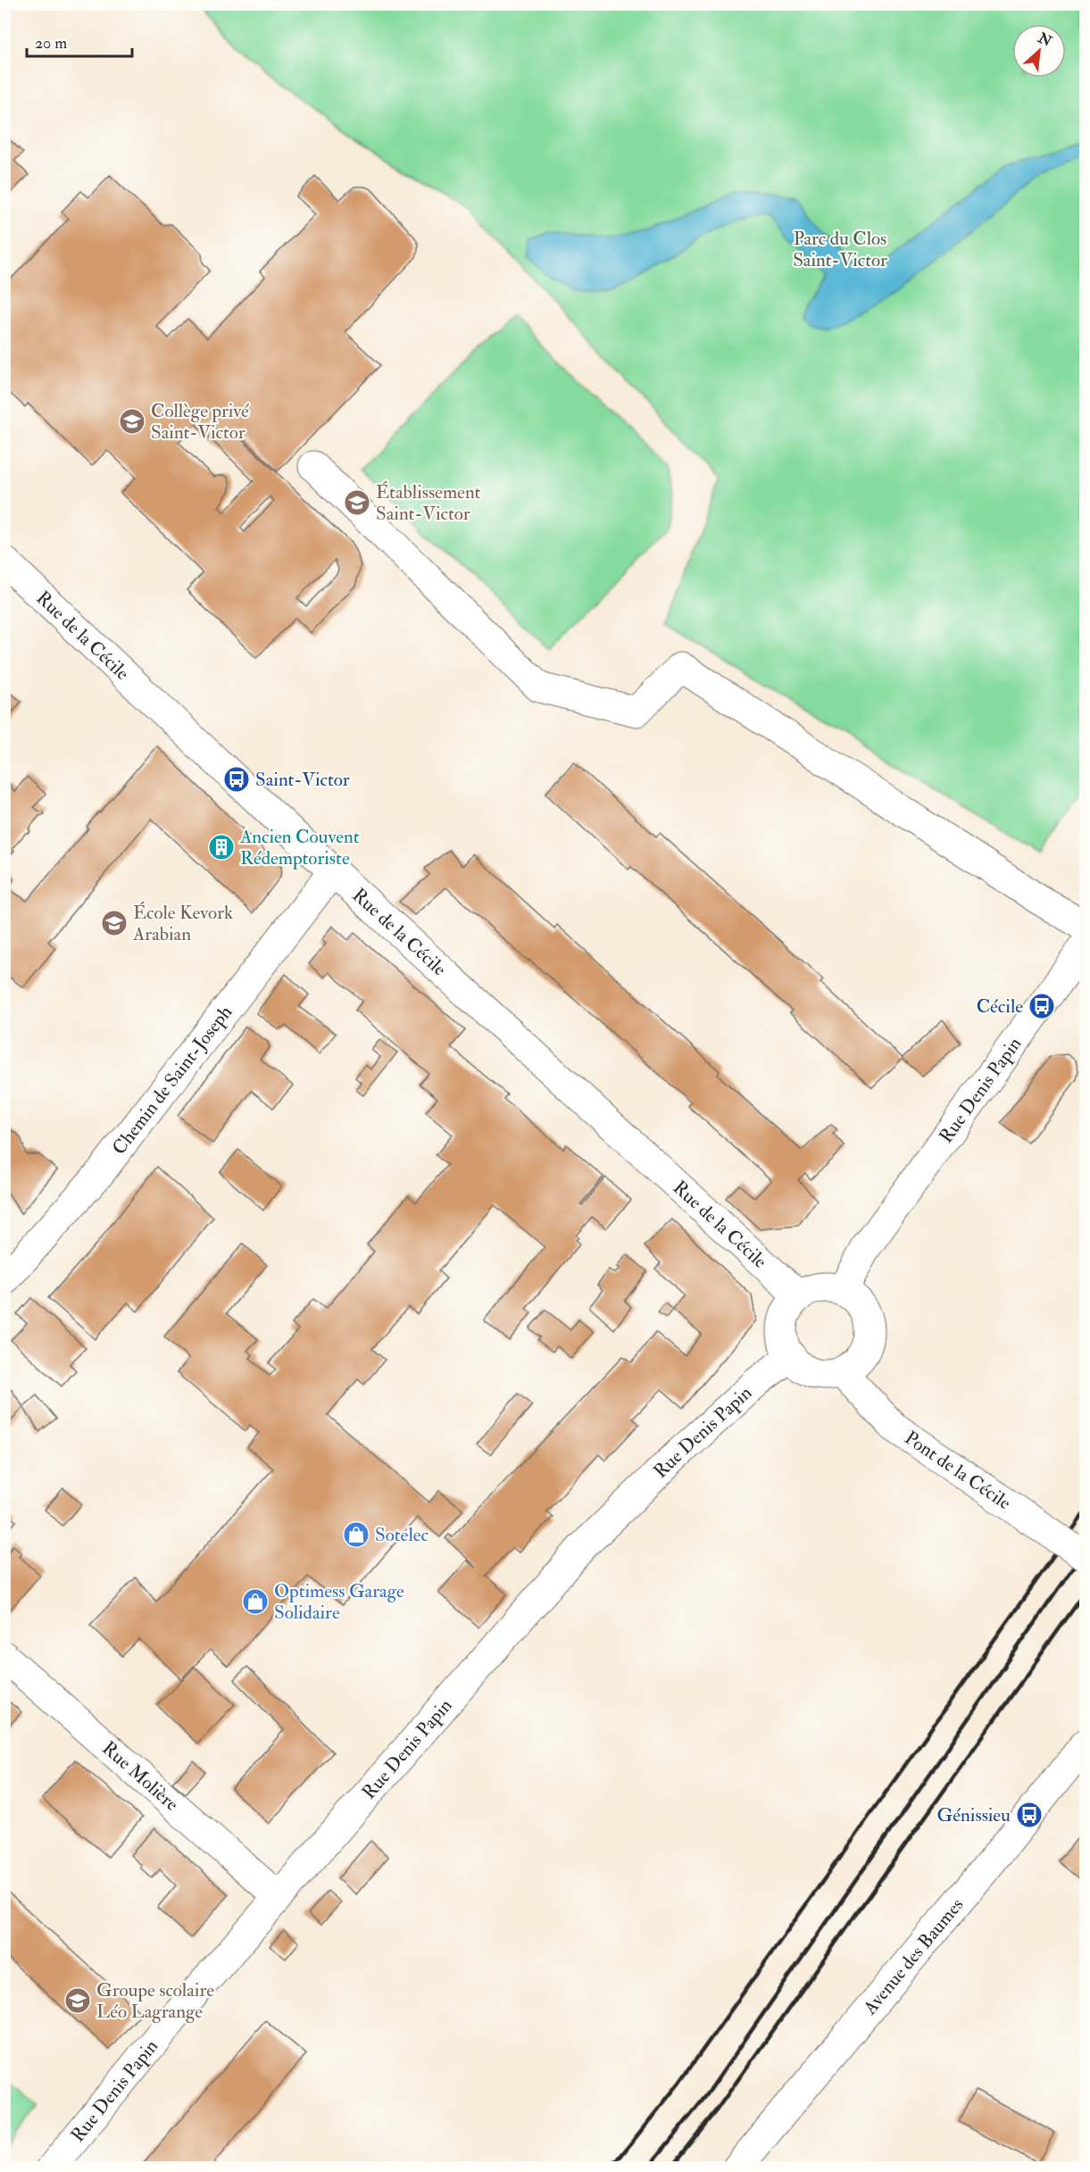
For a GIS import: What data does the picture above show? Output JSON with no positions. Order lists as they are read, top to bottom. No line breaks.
{"streets":{"street":["Rue de la Cécile","Chemin de Saint-Joseph","Rue Denis Papin","Pont de la Cécile","Rue Molière","Avenue des Baumes"]},"crossings":[["Rue de la Cécile","Chemin de Saint-Joseph"],["Rue de la Cécile","Rue Denis Papin"],["Rue de la Cécile","Pont de la Cécile"],["Rue Denis Papin","Pont de la Cécile"],["Rue Denis Papin","Rue Molière"]],"parks":["Parc du Clos Saint-Victor"],"places":{"school or university":["Collège privé Saint-Victor","Établissement Saint-Victor","École Kevork Arabian","Groupe scolaire Léo Lagrange"],"bus stop":["Saint-Victor","Cécile","Génissieu"],"building":["Ancien Couvent Rédemptoriste"],"shop":["Sotelec","Optimess Garage Solidaire"]},"scale_bar":"20 m","north":"top right"}
